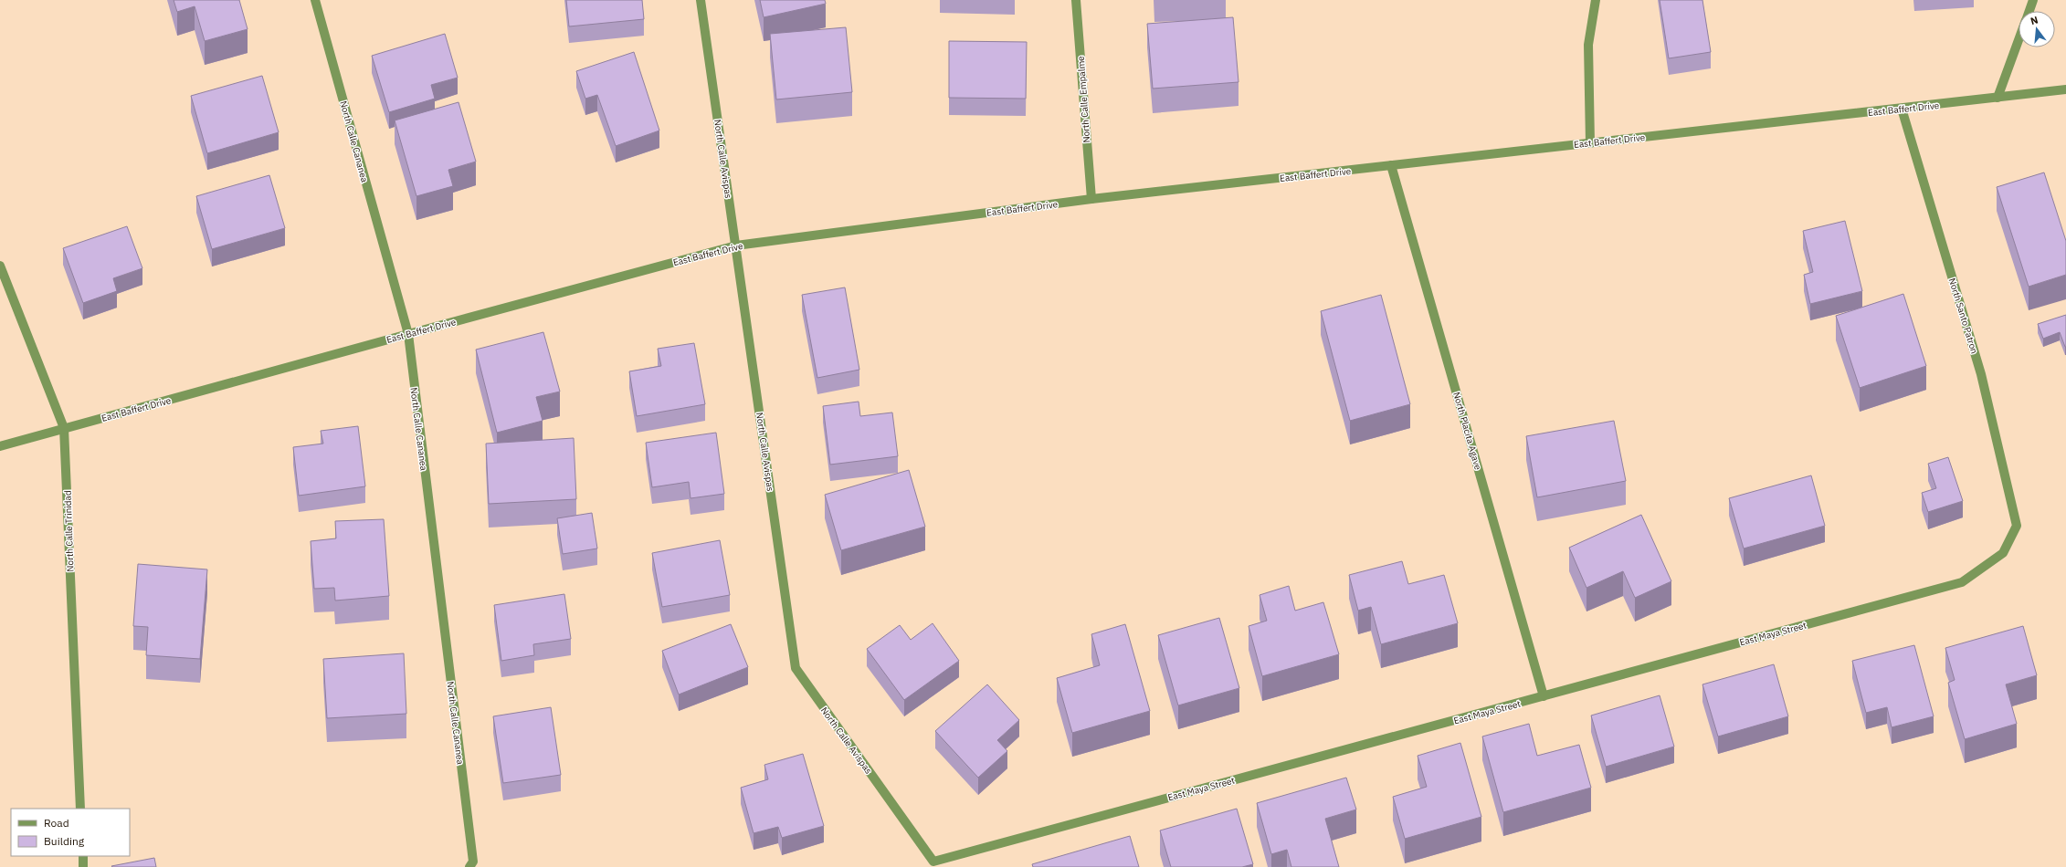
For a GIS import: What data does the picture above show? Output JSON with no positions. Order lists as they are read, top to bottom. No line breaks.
{"streets":{"street":["North Calle Empalme","East Baffert Drive","North Calle Cananea","North Calle Avispas","North Santo Patron","North Placita Agave","North Calle Trinidad","East Maya Street"]},"crossings":[["North Calle Empalme","East Baffert Drive"],["East Baffert Drive","North Calle Cananea"],["East Baffert Drive","North Calle Avispas"],["East Baffert Drive","North Santo Patron"],["East Baffert Drive","North Placita Agave"],["East Baffert Drive","North Calle Trinidad"],["North Calle Avispas","East Maya Street"],["North Santo Patron","East Maya Street"],["North Placita Agave","East Maya Street"]],"legend":["Road","Building"],"north":"top"}
